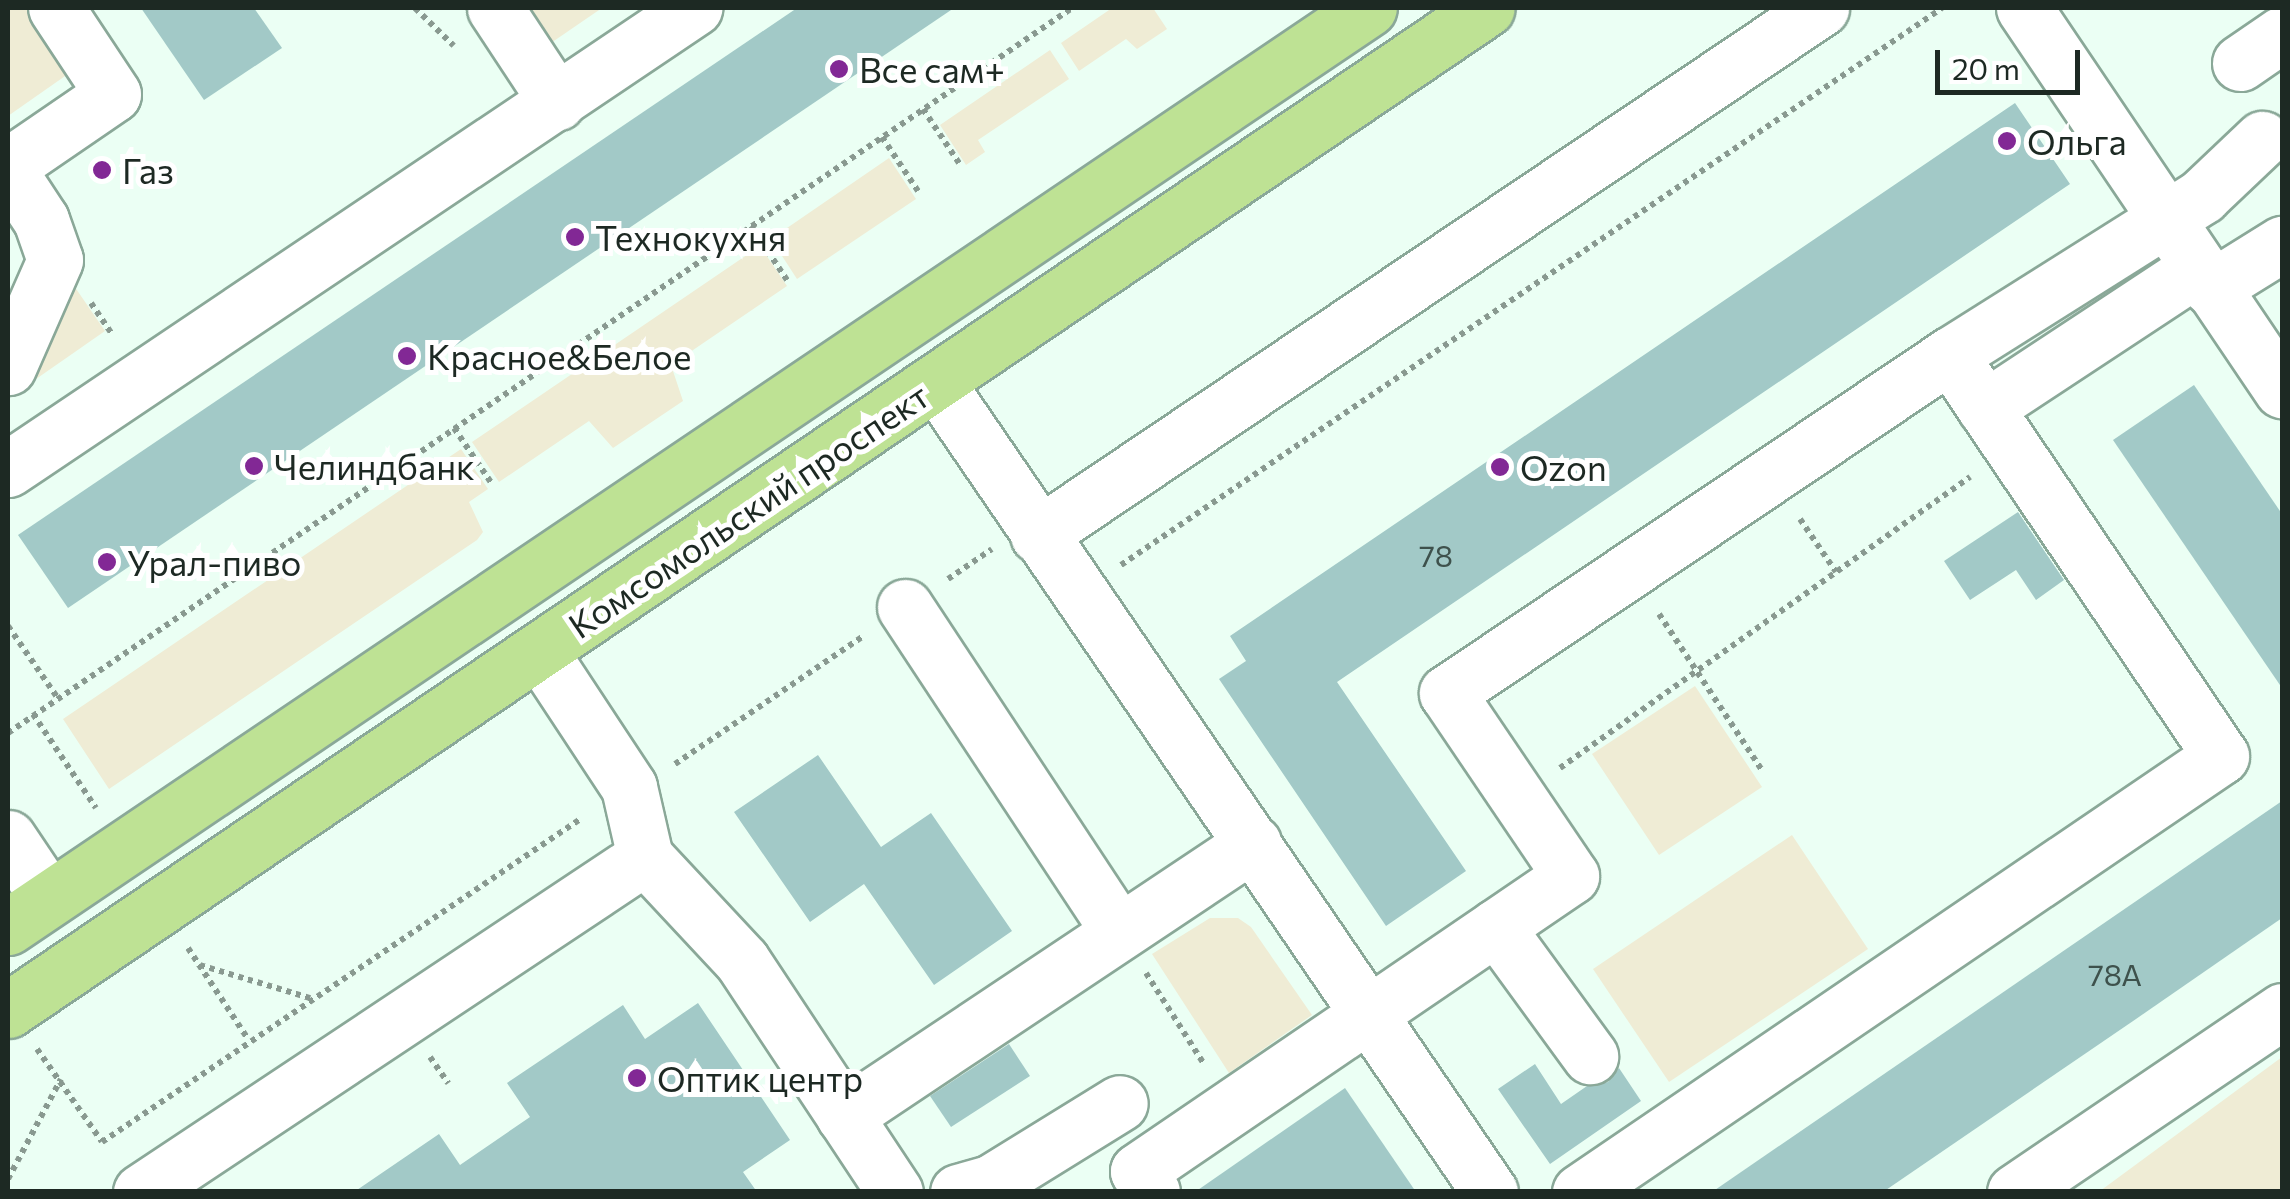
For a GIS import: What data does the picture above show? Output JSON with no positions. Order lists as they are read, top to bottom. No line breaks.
{"streets":{"main road":["Комсомольский проспект"]},"places":["Все сам+","Ольга","Газ","Технокухня","Красное&Белое","Челиндбанк","Ozon","Урал-пиво","Оптик центр"],"house_numbers":["78","78А"],"scale_bar":"20 m"}
